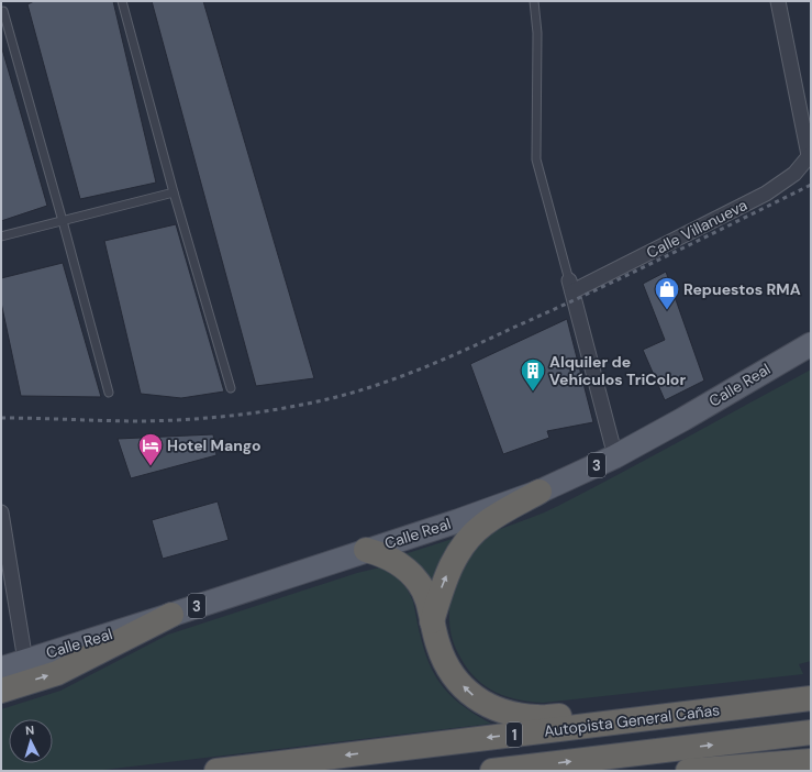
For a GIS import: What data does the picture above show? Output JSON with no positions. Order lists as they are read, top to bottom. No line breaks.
{"streets":{"highway":["Autopista General Cañas","1"],"main road":["Calle Real","3"],"street":["Calle Villanueva"]},"places":{"shop":["Repuestos RMA"],"building":["Alquiler de Vehículos TriColor"],"hotel":["Hotel Mango"]},"north":"top"}
